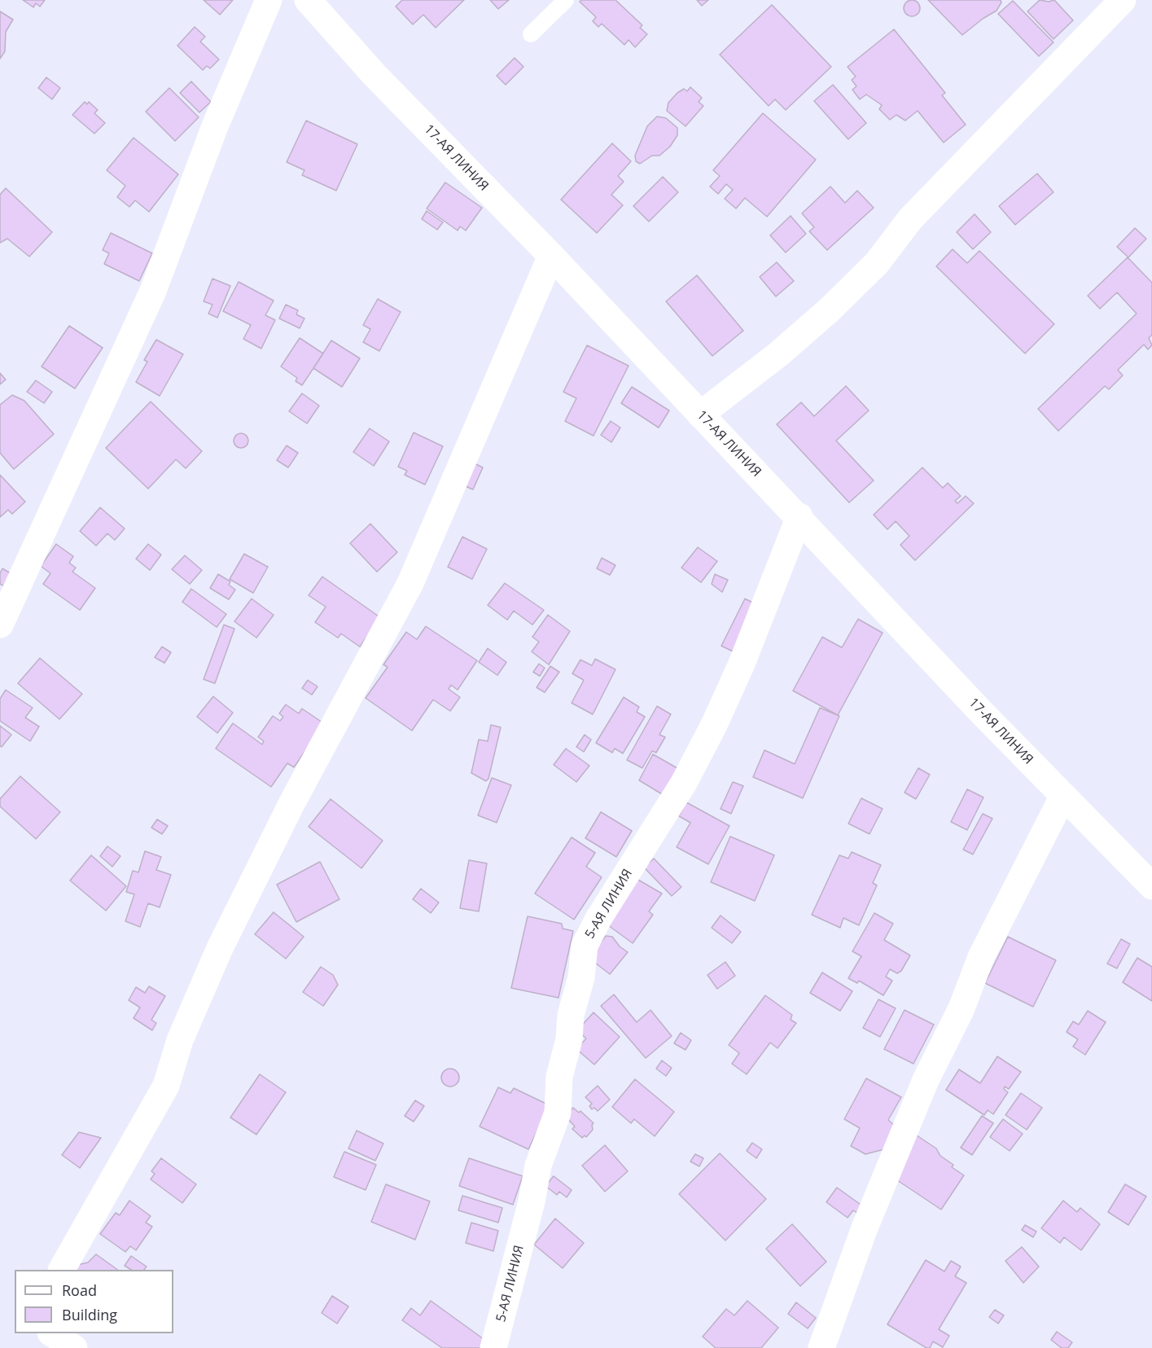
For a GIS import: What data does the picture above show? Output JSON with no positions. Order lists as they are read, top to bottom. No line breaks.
{"streets":{"street":["17-АЯ ЛИНИЯ","5-АЯ ЛИНИЯ"]},"crossings":[["17-АЯ ЛИНИЯ","5-АЯ ЛИНИЯ"]],"legend":["Road","Building"]}
